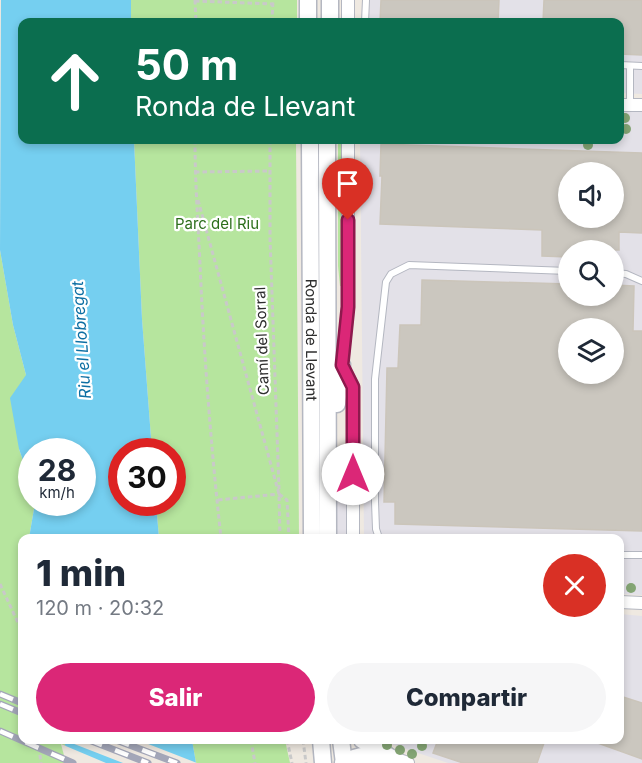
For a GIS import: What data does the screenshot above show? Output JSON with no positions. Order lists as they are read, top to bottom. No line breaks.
{"streets":{"main road":["Ronda de Llevant"],"path":["Camí del Sorral"]},"water":["Riu el Llobregat"],"parks":["Parc del Riu"],"page":{"turn":["50 m","Ronda de Llevant"],"speed":"28 km/h","limit":"30","heading":["1 min","120 m · 20:32"],"buttons":["Salir","Compartir"]}}
